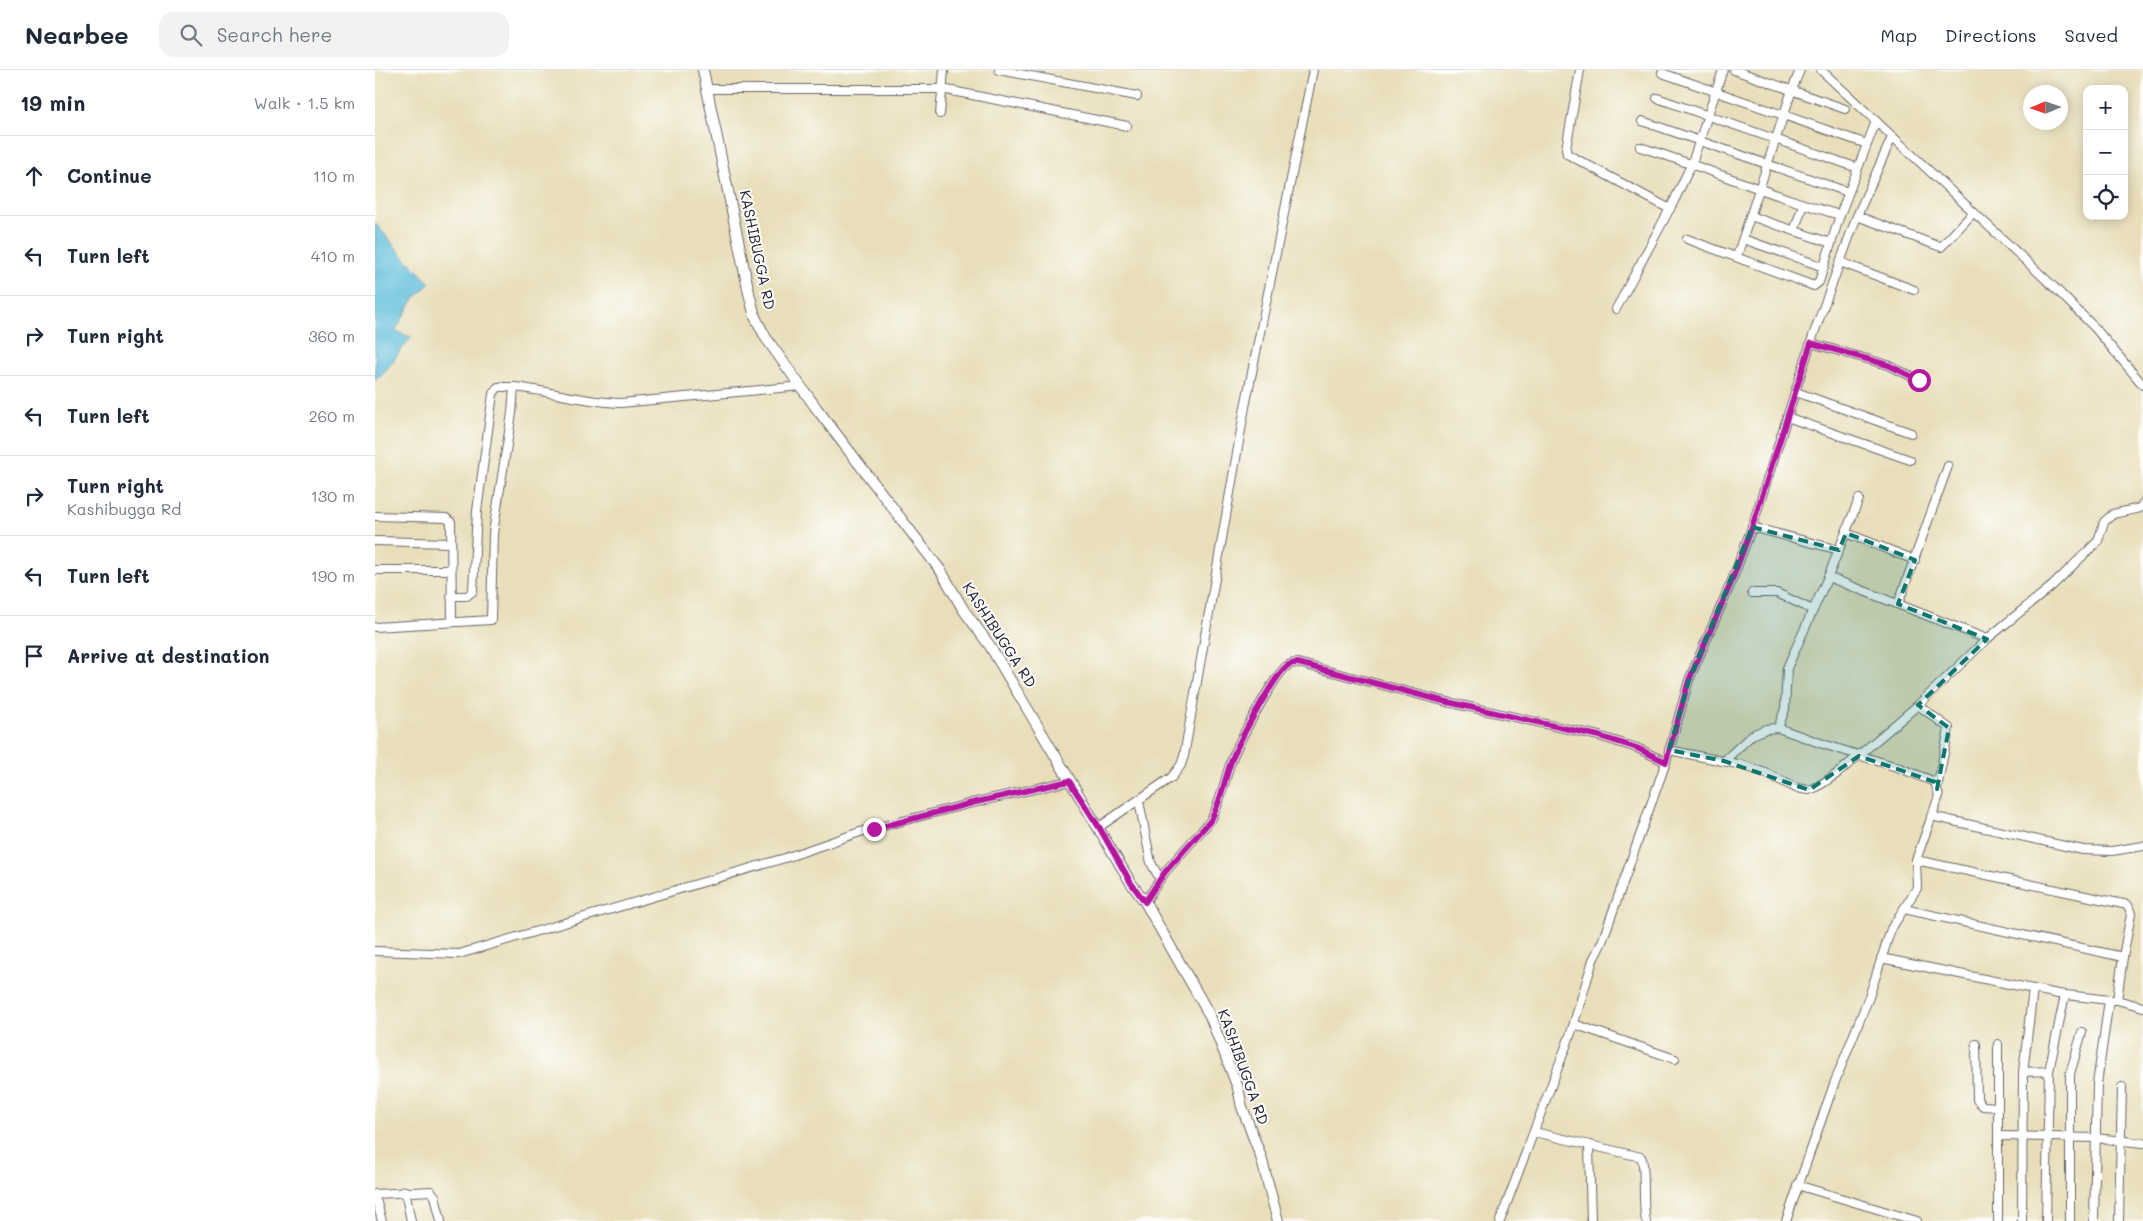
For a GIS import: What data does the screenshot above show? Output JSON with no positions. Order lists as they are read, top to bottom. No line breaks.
{"streets":{"main road":["KASHIBUGGA RD"]},"north":"left","page":{"header":"Nearbee","search":"Search here","nav":["Map","Directions","Saved"],"heading":["19 min","Walk · 1.5 km"],"map_buttons":["+","−"],"list":[["Continue","110 m"],["Turn left","410 m"],["Turn right","360 m"],["Turn left","260 m"],["Turn right","Kashibugga Rd","130 m"],["Turn left","190 m"],"Arrive at destination"]}}
